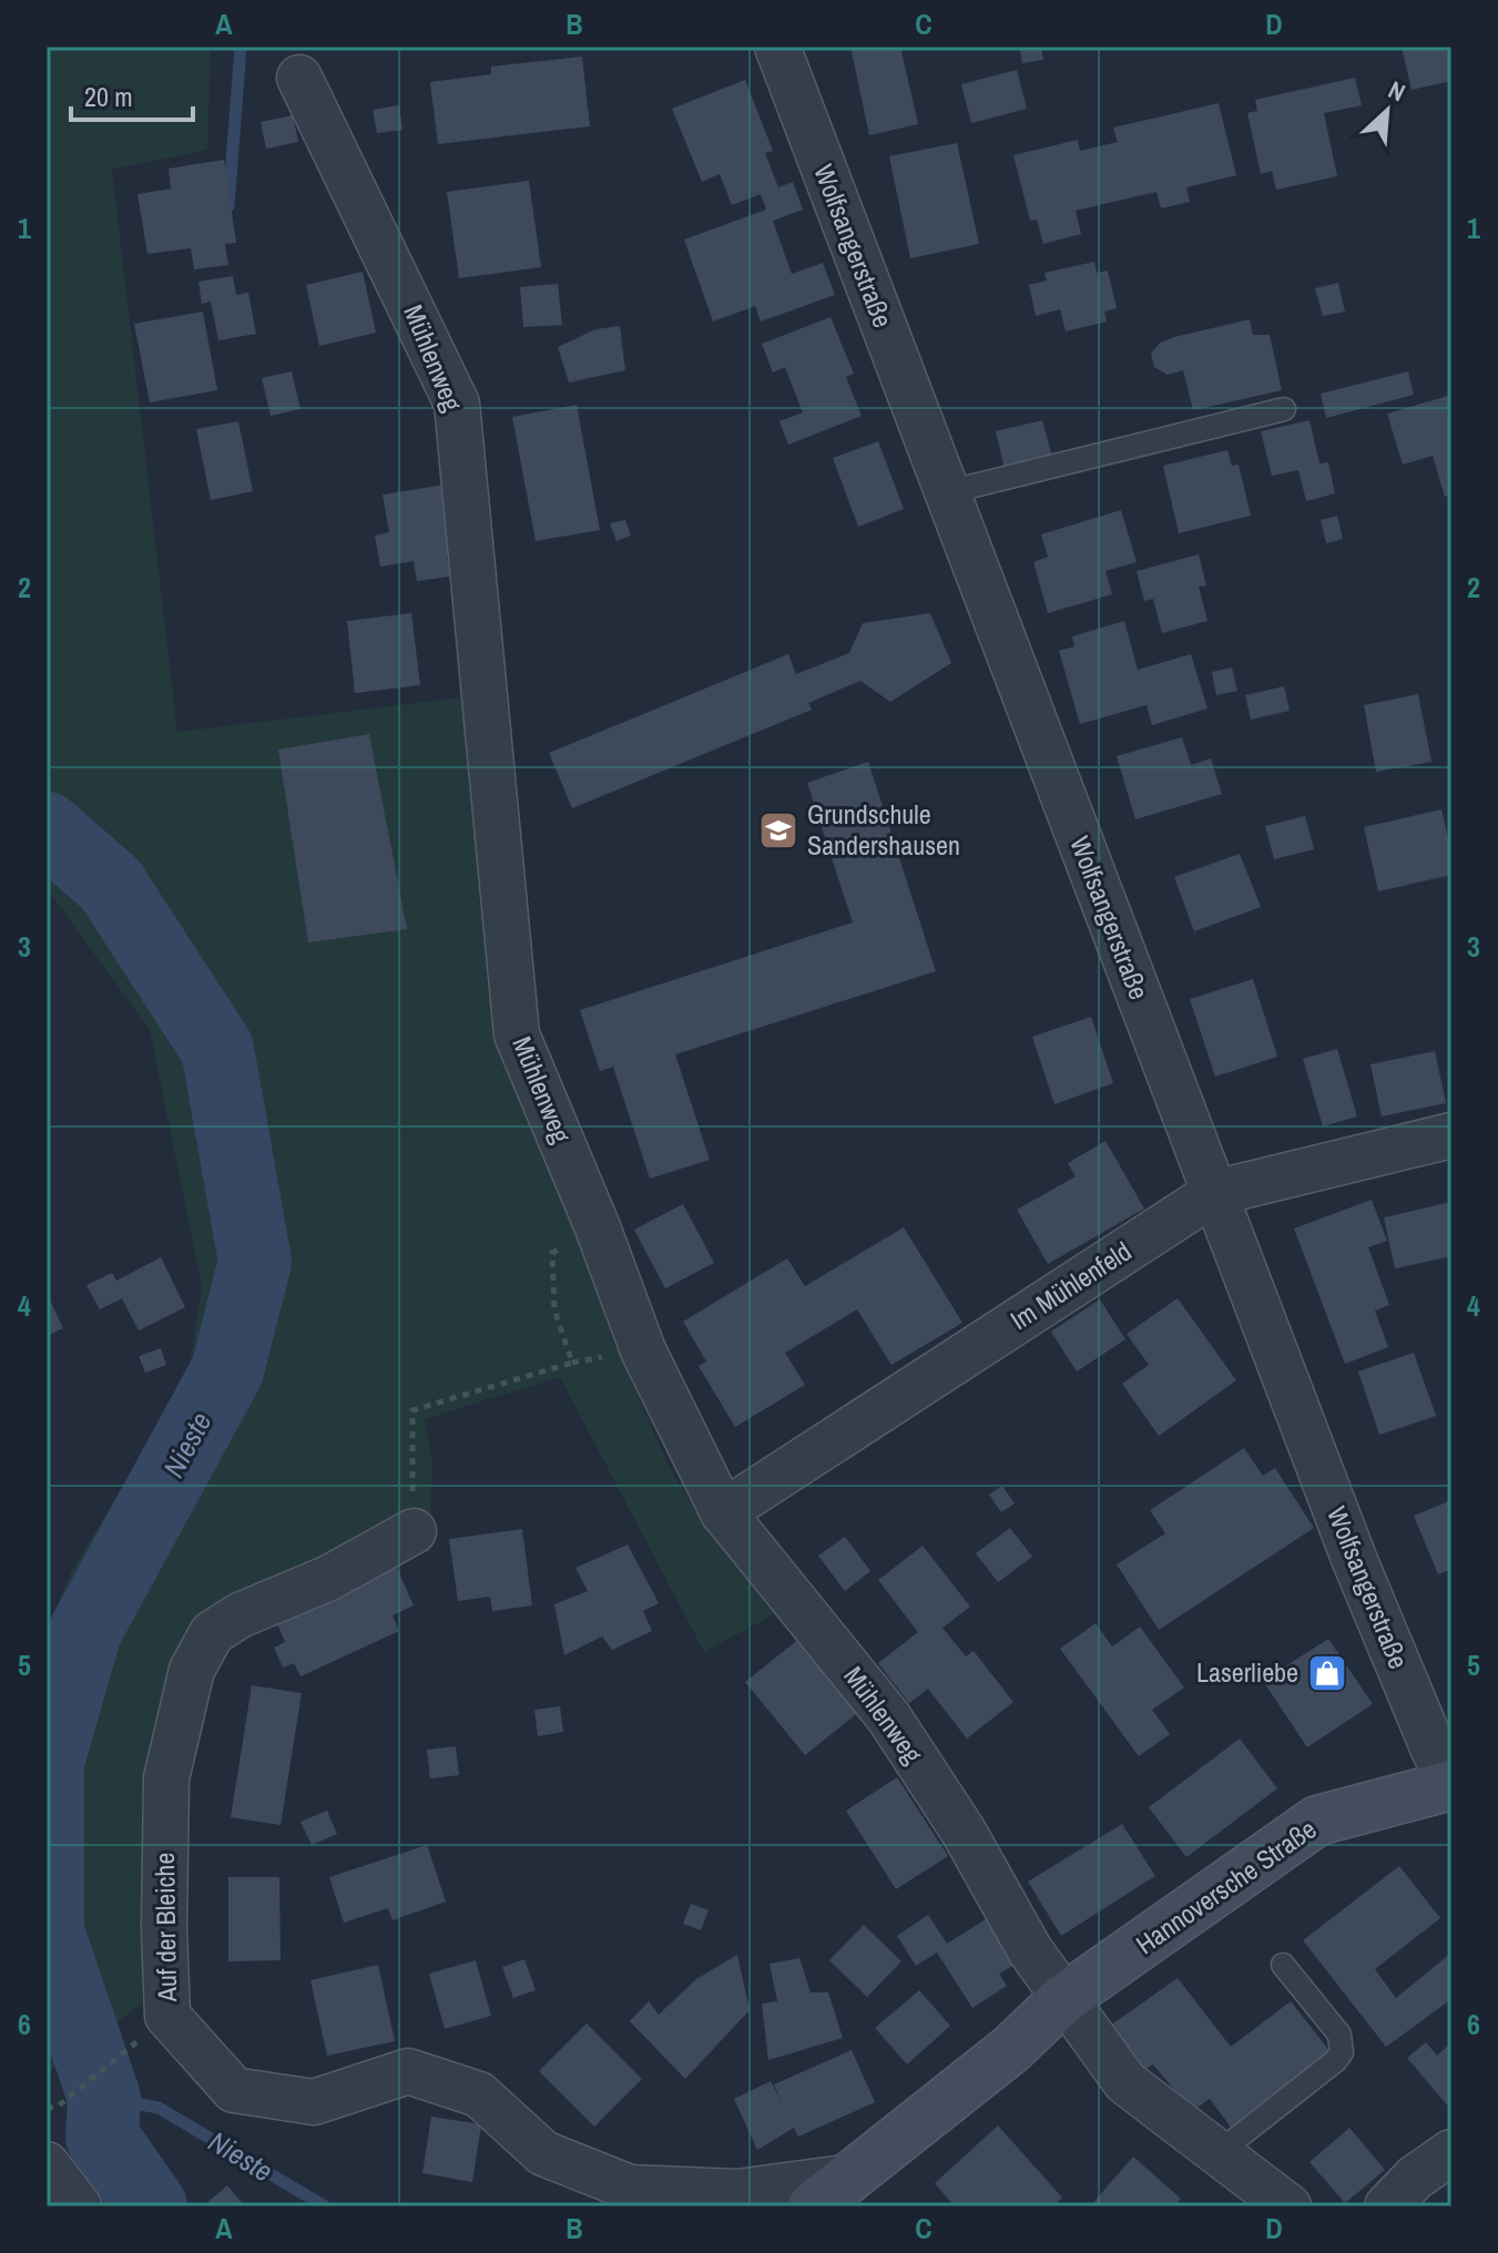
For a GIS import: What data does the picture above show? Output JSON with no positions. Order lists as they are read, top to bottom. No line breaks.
{"streets":{"main road":["Hannoversche Straße"],"street":["Wolfsangerstraße","Mühlenweg","Im Mühlenfeld","Auf der Bleiche"]},"crossings":[["Wolfsangerstraße","Im Mühlenfeld"],["Wolfsangerstraße","Hannoversche Straße"],["Mühlenweg","Im Mühlenfeld"],["Mühlenweg","Hannoversche Straße"],["Hannoversche Straße","Auf der Bleiche"]],"water":["Nieste"],"places":{"school or university":["Grundschule Sandershausen"],"shop":["Laserliebe"]},"scale_bar":"20 m","north":"top right","grid":{"columns":["A","B","C","D"],"rows":["1","2","3","4","5","6"]}}
